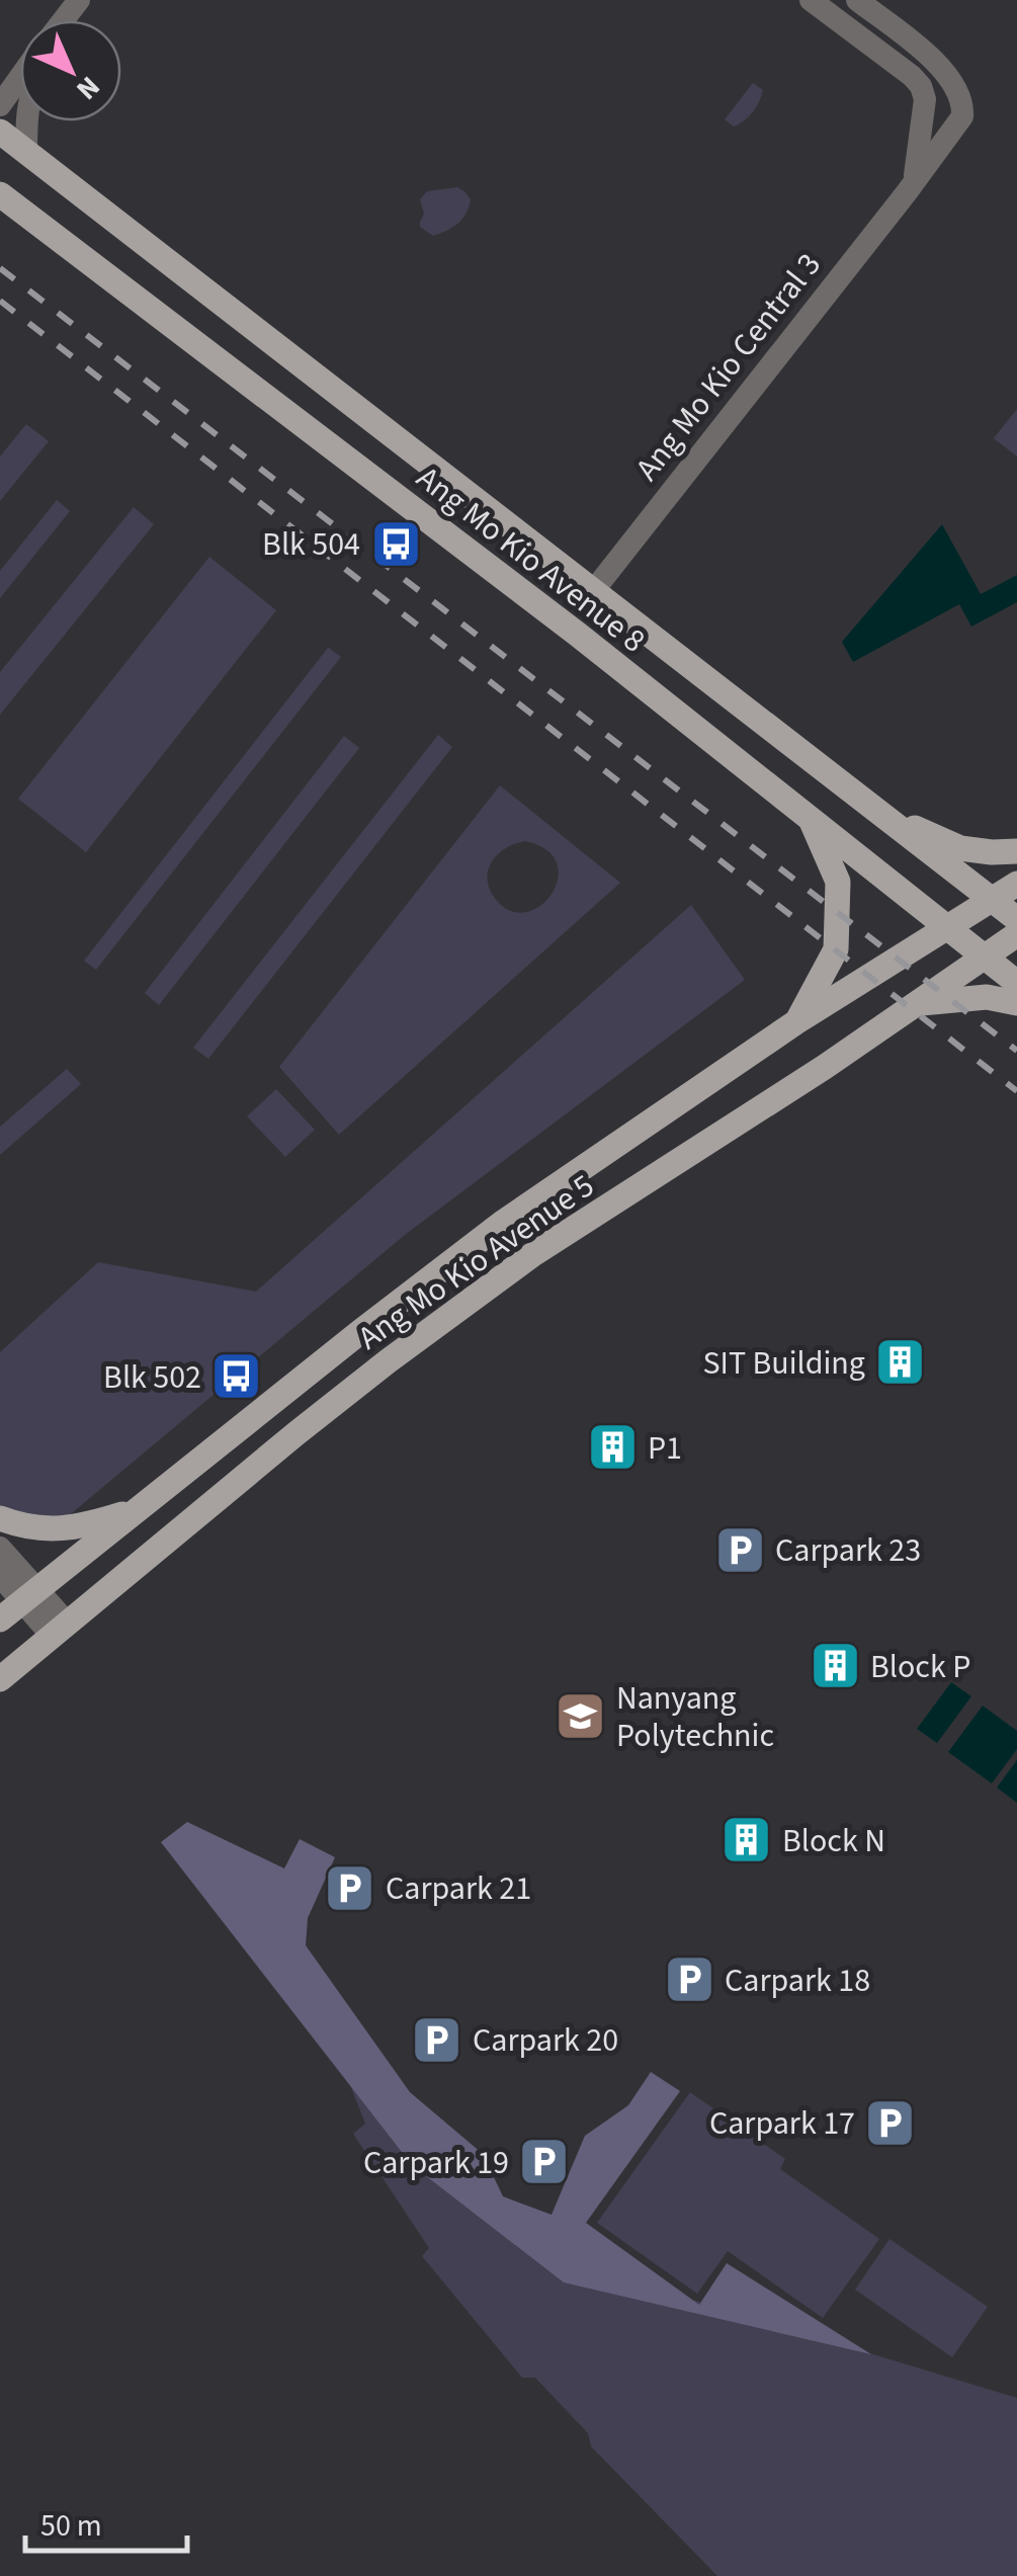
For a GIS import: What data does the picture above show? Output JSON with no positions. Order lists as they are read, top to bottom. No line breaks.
{"streets":{"main road":["Ang Mo Kio Avenue 8","Ang Mo Kio Avenue 5"],"street":["Ang Mo Kio Central 3"]},"crossings":[["Ang Mo Kio Central 3","Ang Mo Kio Avenue 8"],["Ang Mo Kio Avenue 8","Ang Mo Kio Avenue 5"]],"places":{"bus stop":["Blk 504","Blk 502"],"building":["SIT Building","P1","Block P","Block N"],"parking":["Carpark 23","Carpark 21","Carpark 18","Carpark 20","Carpark 17","Carpark 19"],"school or university":["Nanyang Polytechnic"]},"scale_bar":"50 m","north":"bottom right"}
